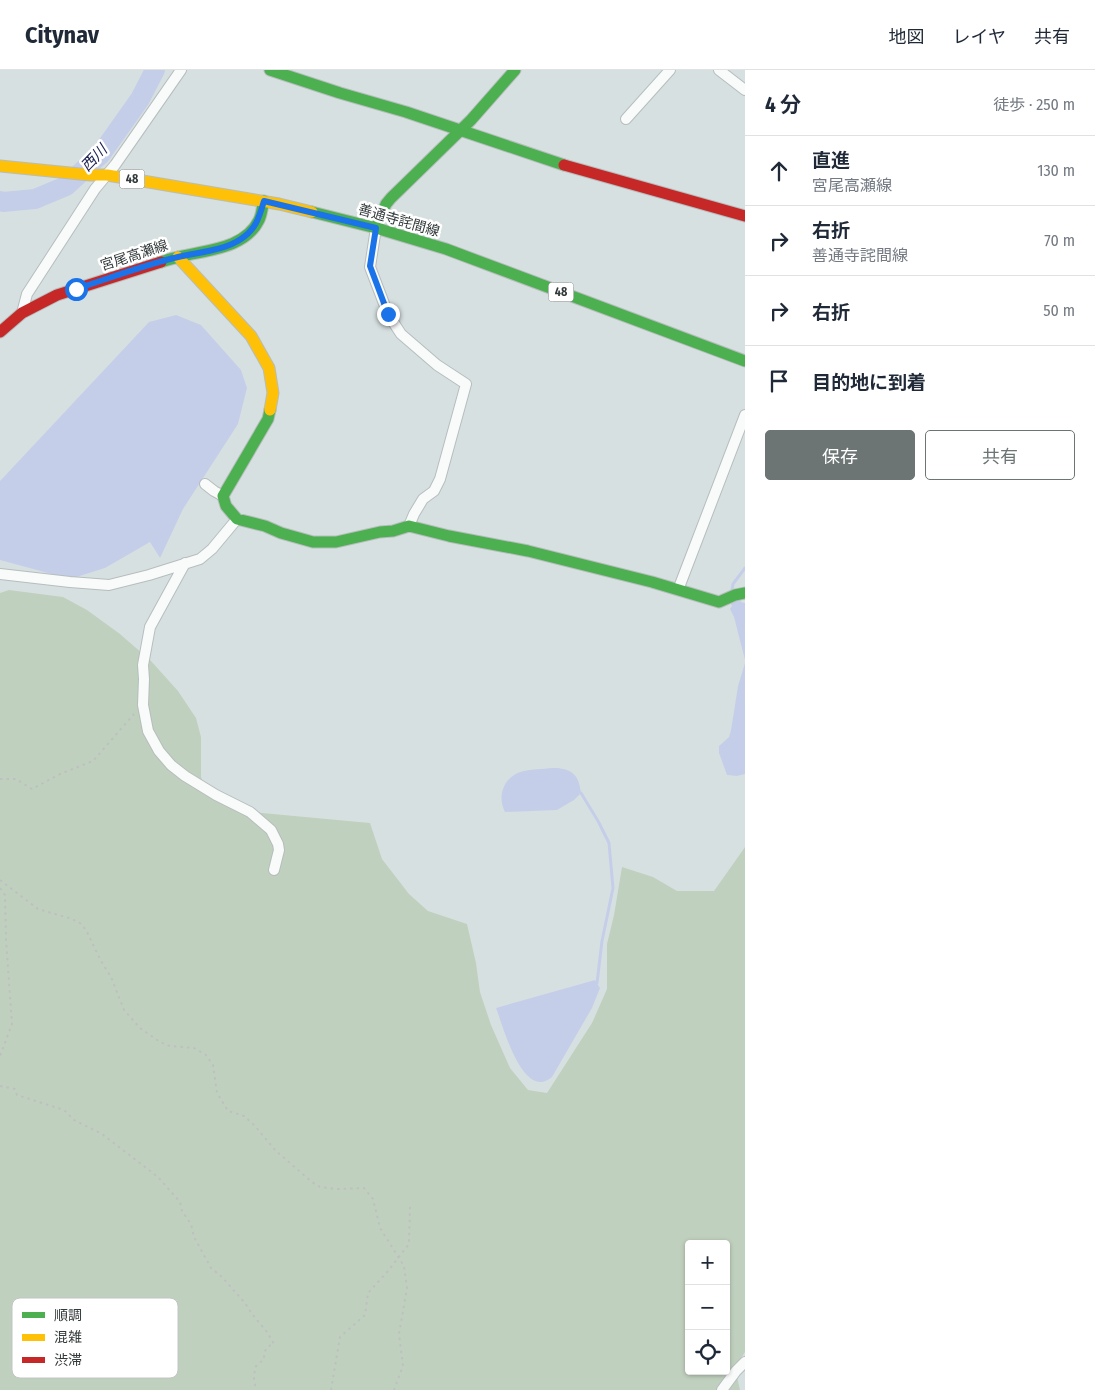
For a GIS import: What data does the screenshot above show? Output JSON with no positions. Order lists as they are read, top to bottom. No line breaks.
{"streets":{"street":["48","善通寺詫間線","宮尾高瀬線"]},"crossings":[["善通寺詫間線","宮尾高瀬線"]],"water":["西川"],"legend":["順調","混雑","渋滞"],"page":{"header":"Citynav","nav":["地図","レイヤ","共有"],"heading":["4 分","徒歩 · 250 m"],"list":[["直進","宮尾高瀬線","130 m"],["右折","善通寺詫間線","70 m"],["右折","50 m"],"目的地に到着"],"buttons":["保存","共有"],"map_buttons":["+","−"]}}
